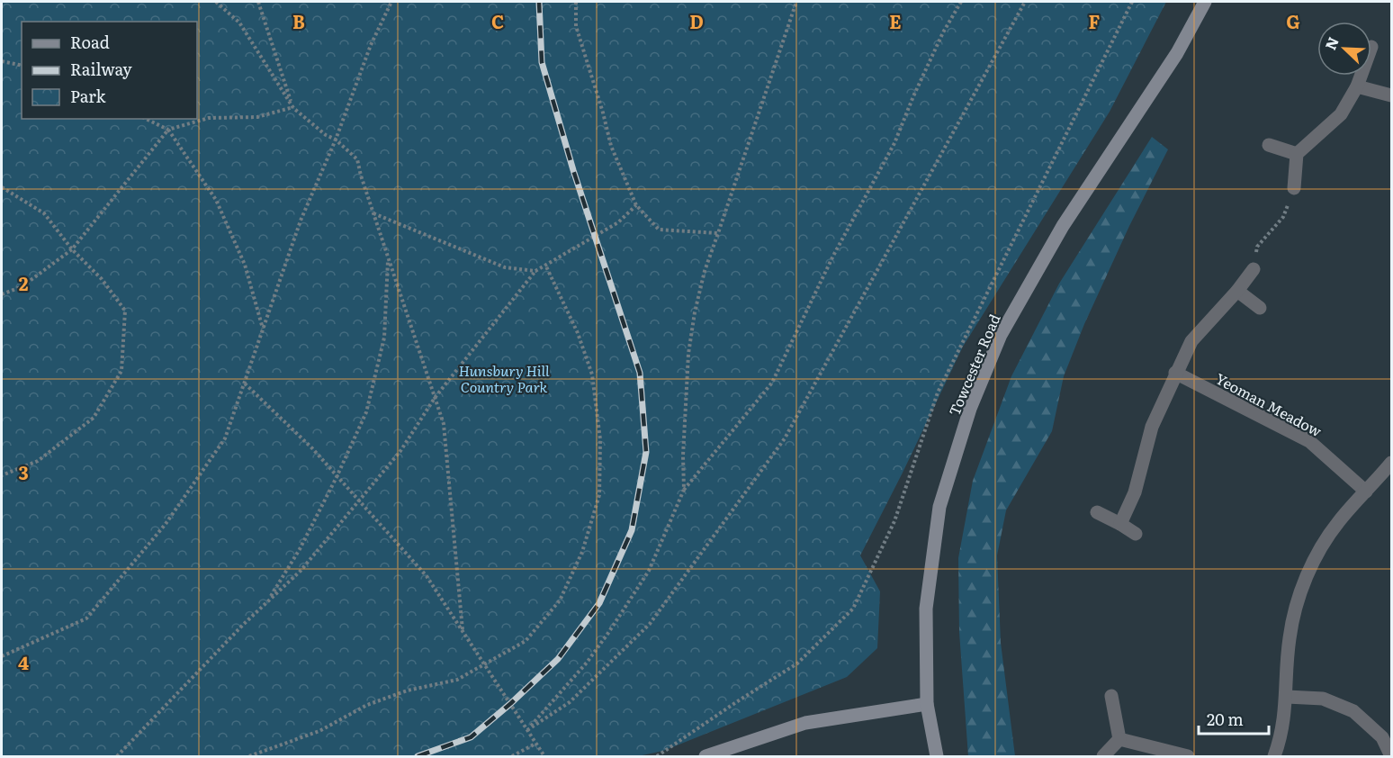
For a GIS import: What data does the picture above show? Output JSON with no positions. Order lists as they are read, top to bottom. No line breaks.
{"streets":{"street":["Towcester Road","Yeoman Meadow"]},"parks":["Hunsbury Hill Country Park"],"legend":["Road","Railway","Park"],"scale_bar":"20 m","north":"top left","grid":{"columns":["B","C","D","E","F","G"],"rows":["2","3","4"]}}
